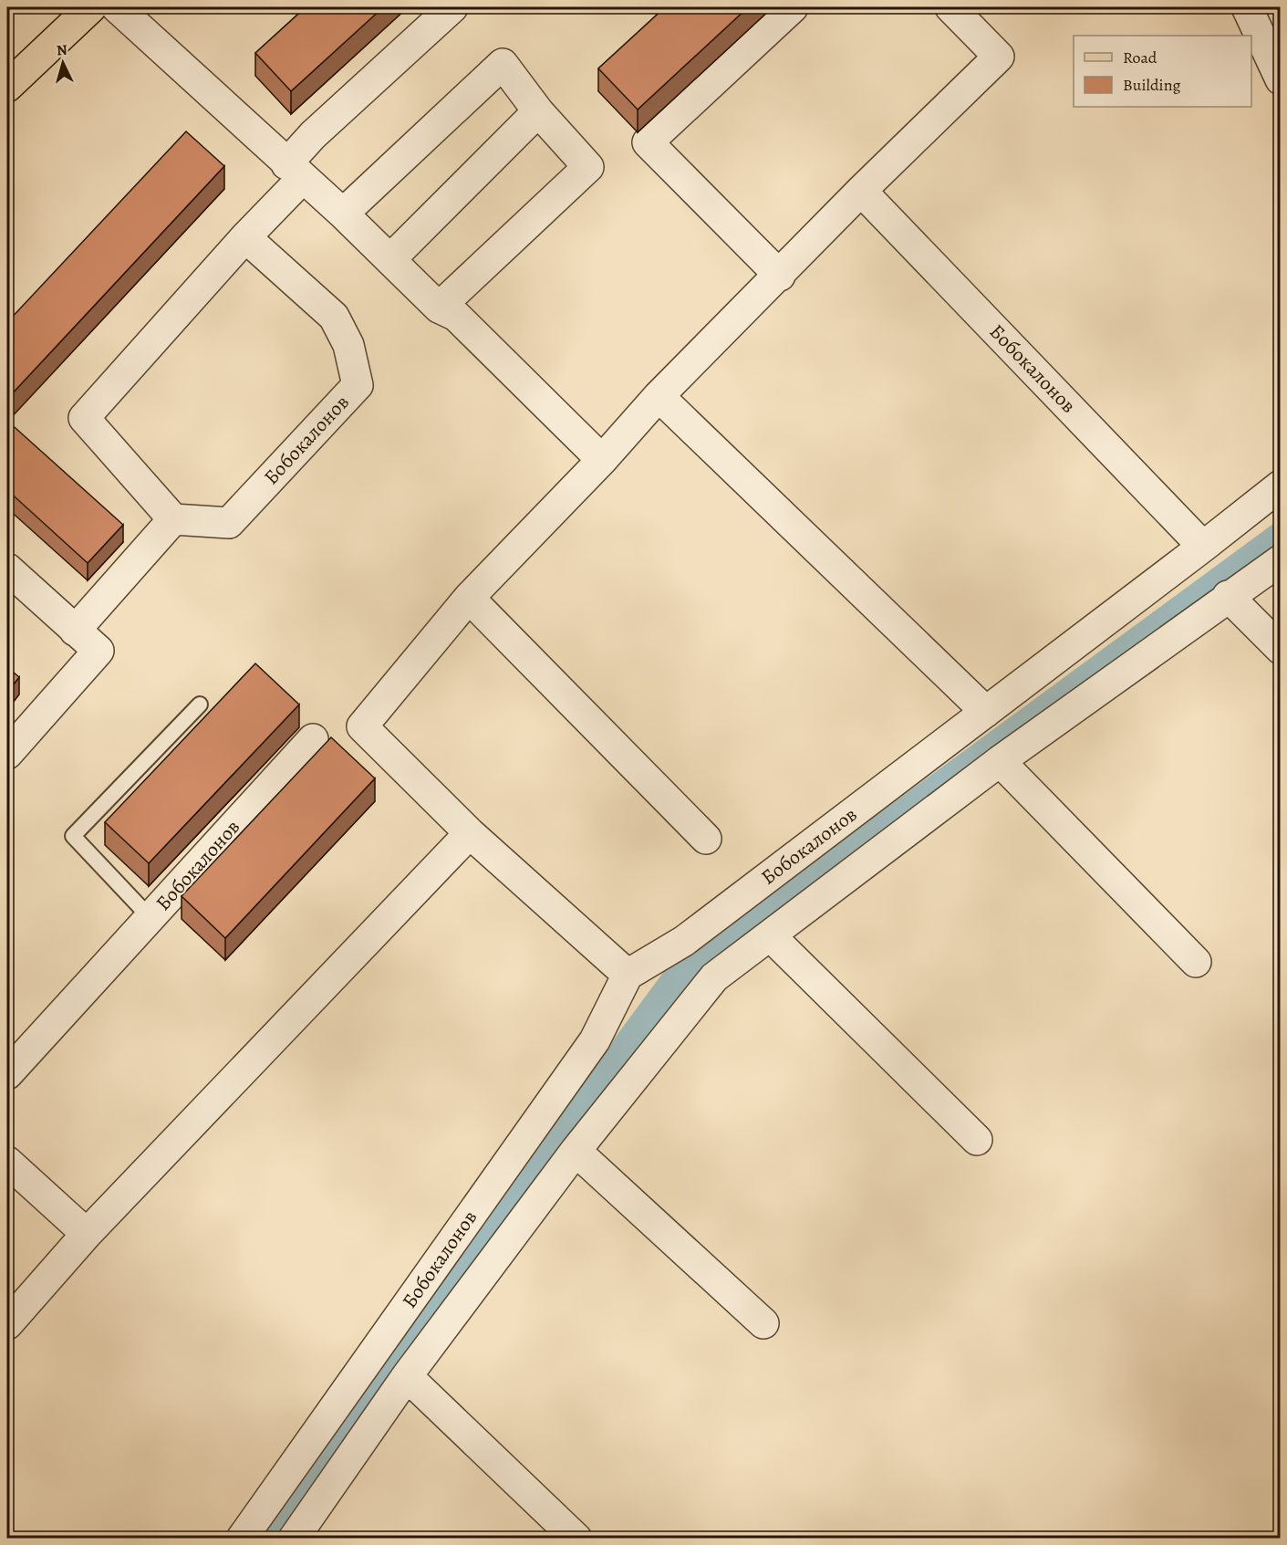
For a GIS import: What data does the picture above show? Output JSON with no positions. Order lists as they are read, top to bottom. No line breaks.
{"streets":{"street":["Бобокалонов"]},"legend":["Road","Building"],"north":"top"}
